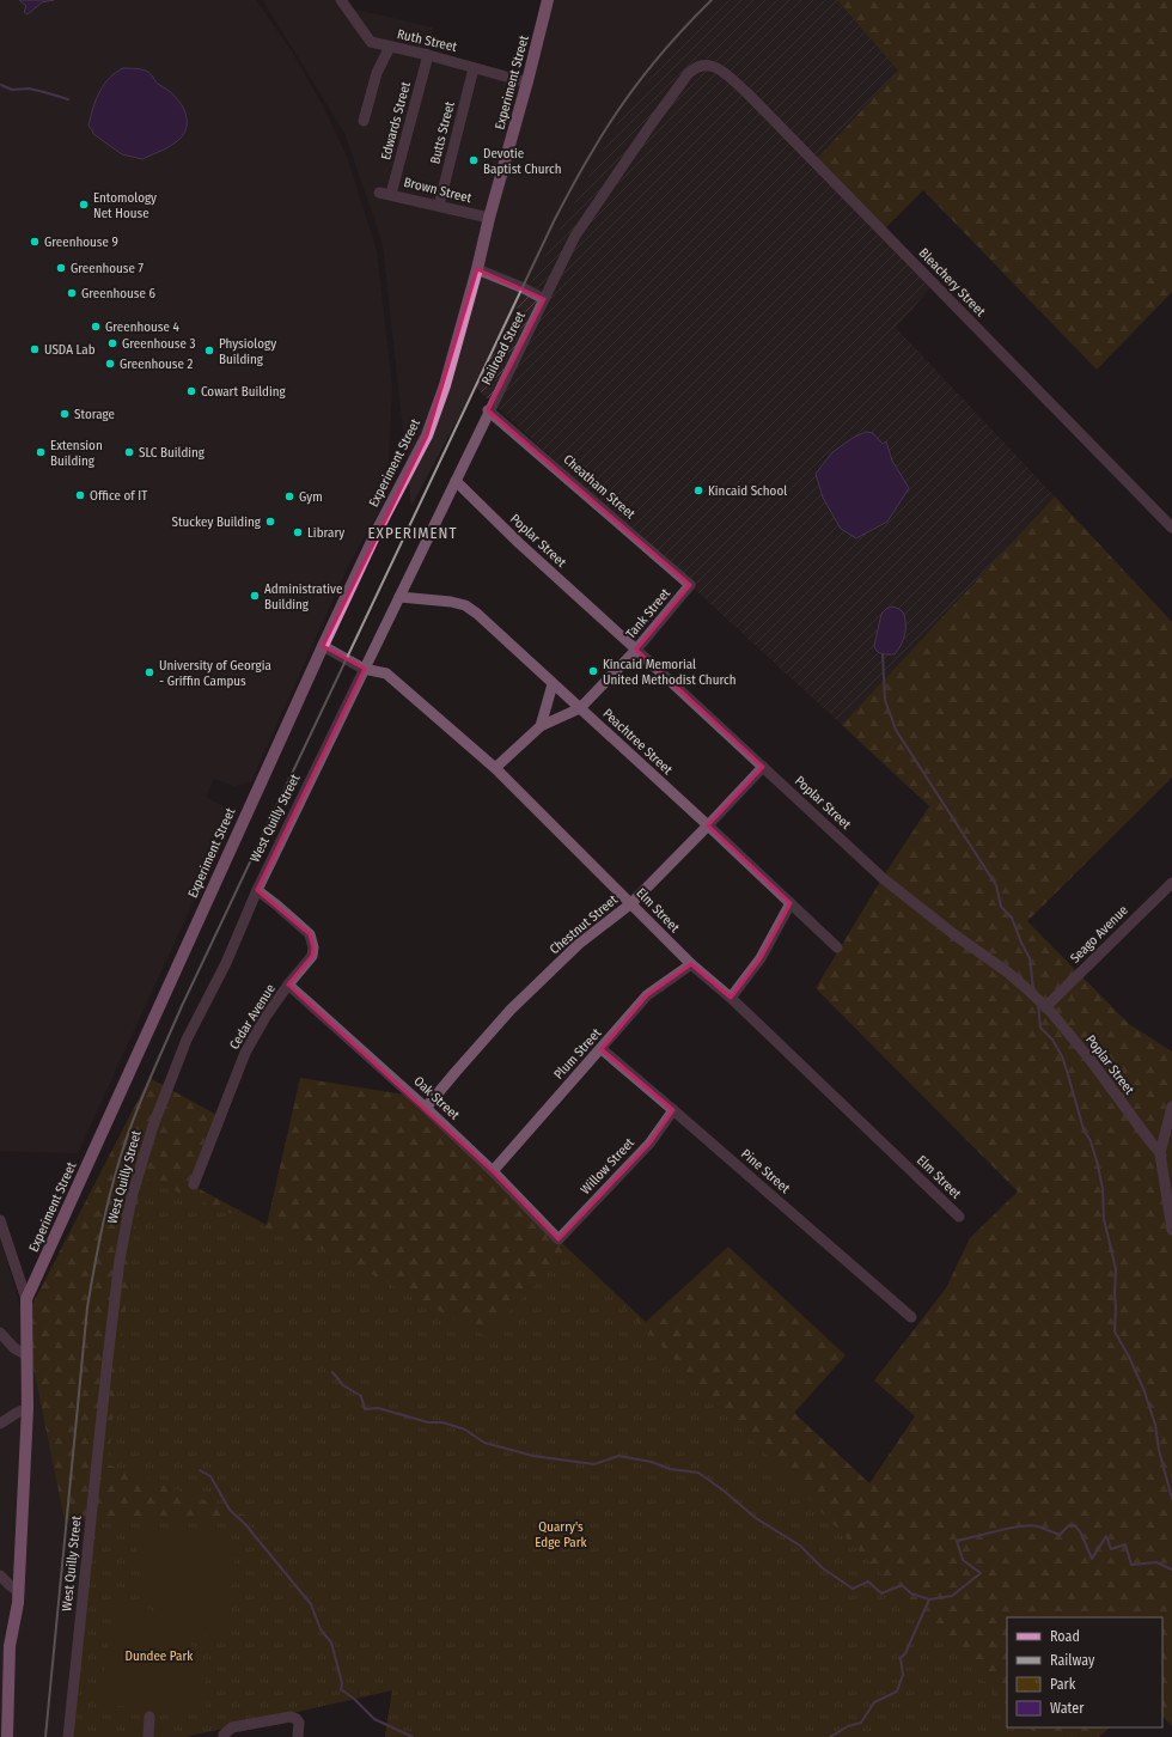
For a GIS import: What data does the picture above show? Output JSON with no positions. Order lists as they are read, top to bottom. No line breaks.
{"streets":{"main road":["Experiment Street"],"street":["Ruth Street","Edwards Street","Butts Street","Brown Street","Bleachery Street","Railroad Street","Cheatham Street","Poplar Street","Tank Street","Peachtree Street","West Quilly Street","Elm Street","Chestnut Street","Seago Avenue","Cedar Avenue","Plum Street","Oak Street","Willow Street","Pine Street"]},"crossings":[["Ruth Street","Experiment Street"],["Ruth Street","Edwards Street"],["Ruth Street","Butts Street"],["Experiment Street","Brown Street"],["Experiment Street","Elm Street"],["Edwards Street","Brown Street"],["Butts Street","Brown Street"],["Bleachery Street","Railroad Street"],["Railroad Street","Cheatham Street"],["Railroad Street","Poplar Street"],["Railroad Street","Peachtree Street"],["Railroad Street","West Quilly Street"],["Railroad Street","Elm Street"],["Cheatham Street","Tank Street"],["Poplar Street","Tank Street"],["Poplar Street","Chestnut Street"],["Poplar Street","Seago Avenue"],["Tank Street","Peachtree Street"],["Tank Street","Elm Street"],["Peachtree Street","Chestnut Street"],["West Quilly Street","Elm Street"],["West Quilly Street","Cedar Avenue"],["Elm Street","Chestnut Street"],["Elm Street","Plum Street"],["Chestnut Street","Oak Street"],["Cedar Avenue","Oak Street"],["Plum Street","Oak Street"],["Plum Street","Pine Street"],["Oak Street","Willow Street"],["Willow Street","Pine Street"]],"districts":["EXPERIMENT"],"parks":["Quarry's Edge Park","Dundee Park"],"places":["Devotie Baptist Church","Entomology Net House","Greenhouse 9","Greenhouse 7","Greenhouse 6","Greenhouse 4","Greenhouse 3","USDA Lab","Physiology Building","Greenhouse 2","Cowart Building","Storage","Extension Building","SLC Building","Kincaid School","Office of IT","Gym","Stuckey Building","Library","Administrative Building","Kincaid Memorial United Methodist Church","University of Georgia - Griffin Campus"],"legend":["Road","Railway","Park","Water"]}
